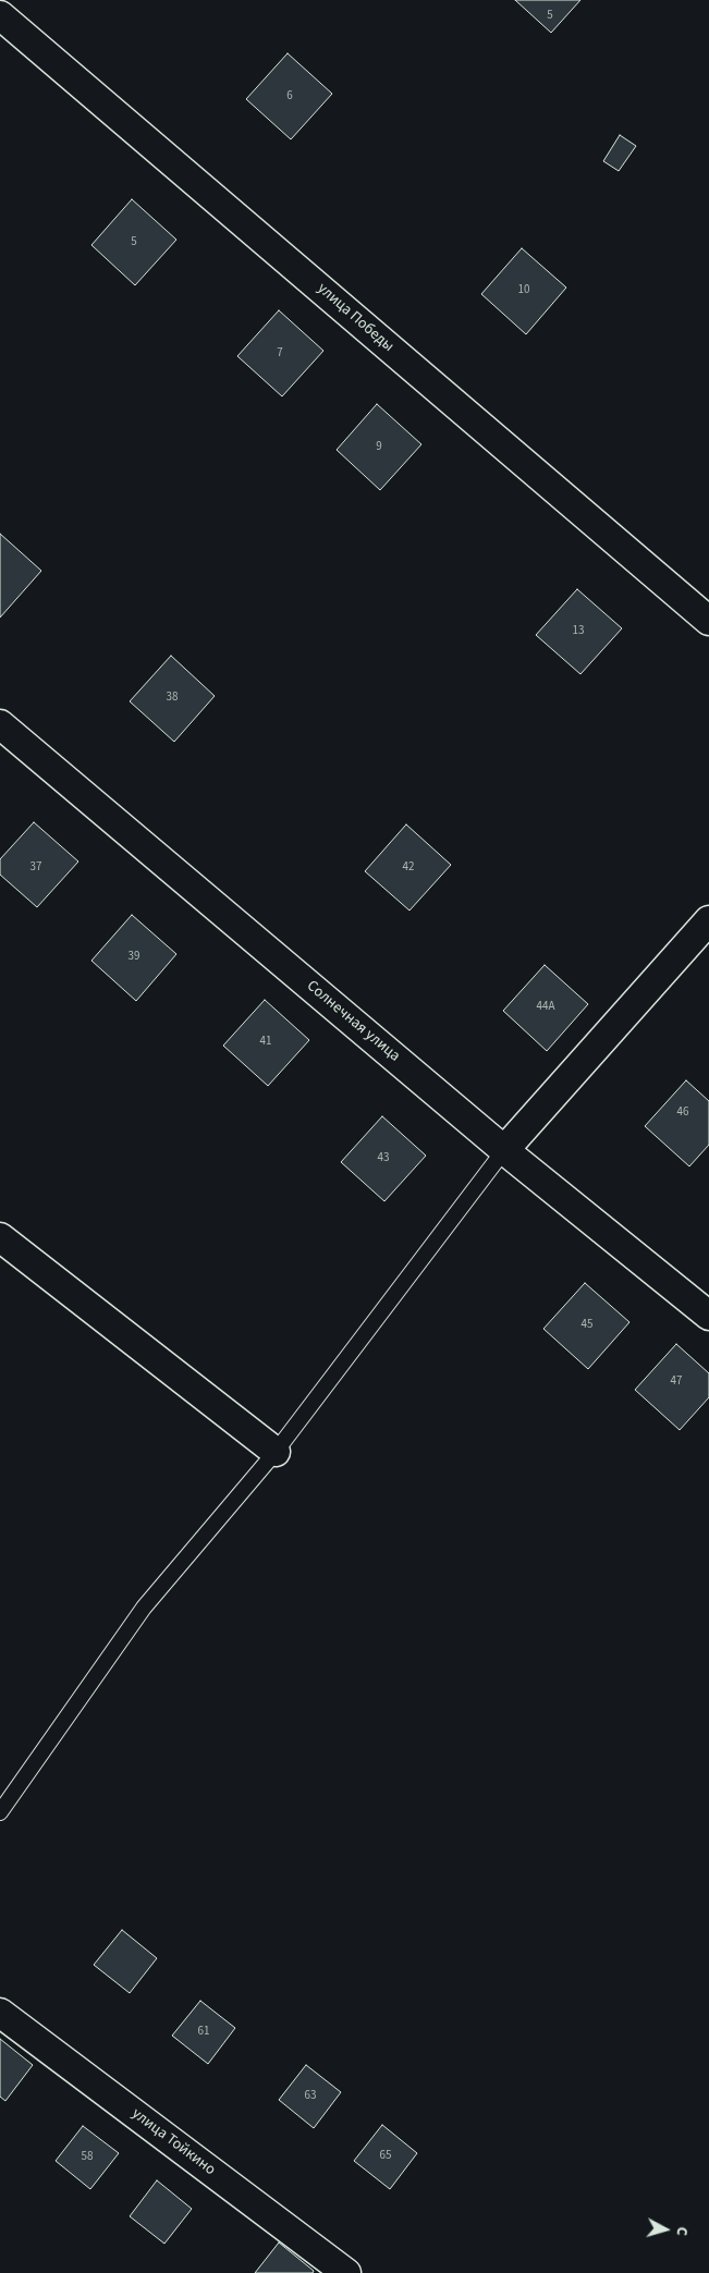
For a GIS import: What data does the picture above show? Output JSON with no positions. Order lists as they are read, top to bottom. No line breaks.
{"streets":{"street":["улица Победы","Солнечная улица","улица Тойкино"]},"house_numbers":["5","6","5","10","7","9","13","38","37","42","39","44А","41","46","43","45","47","61","63","65","58"],"north":"right"}
